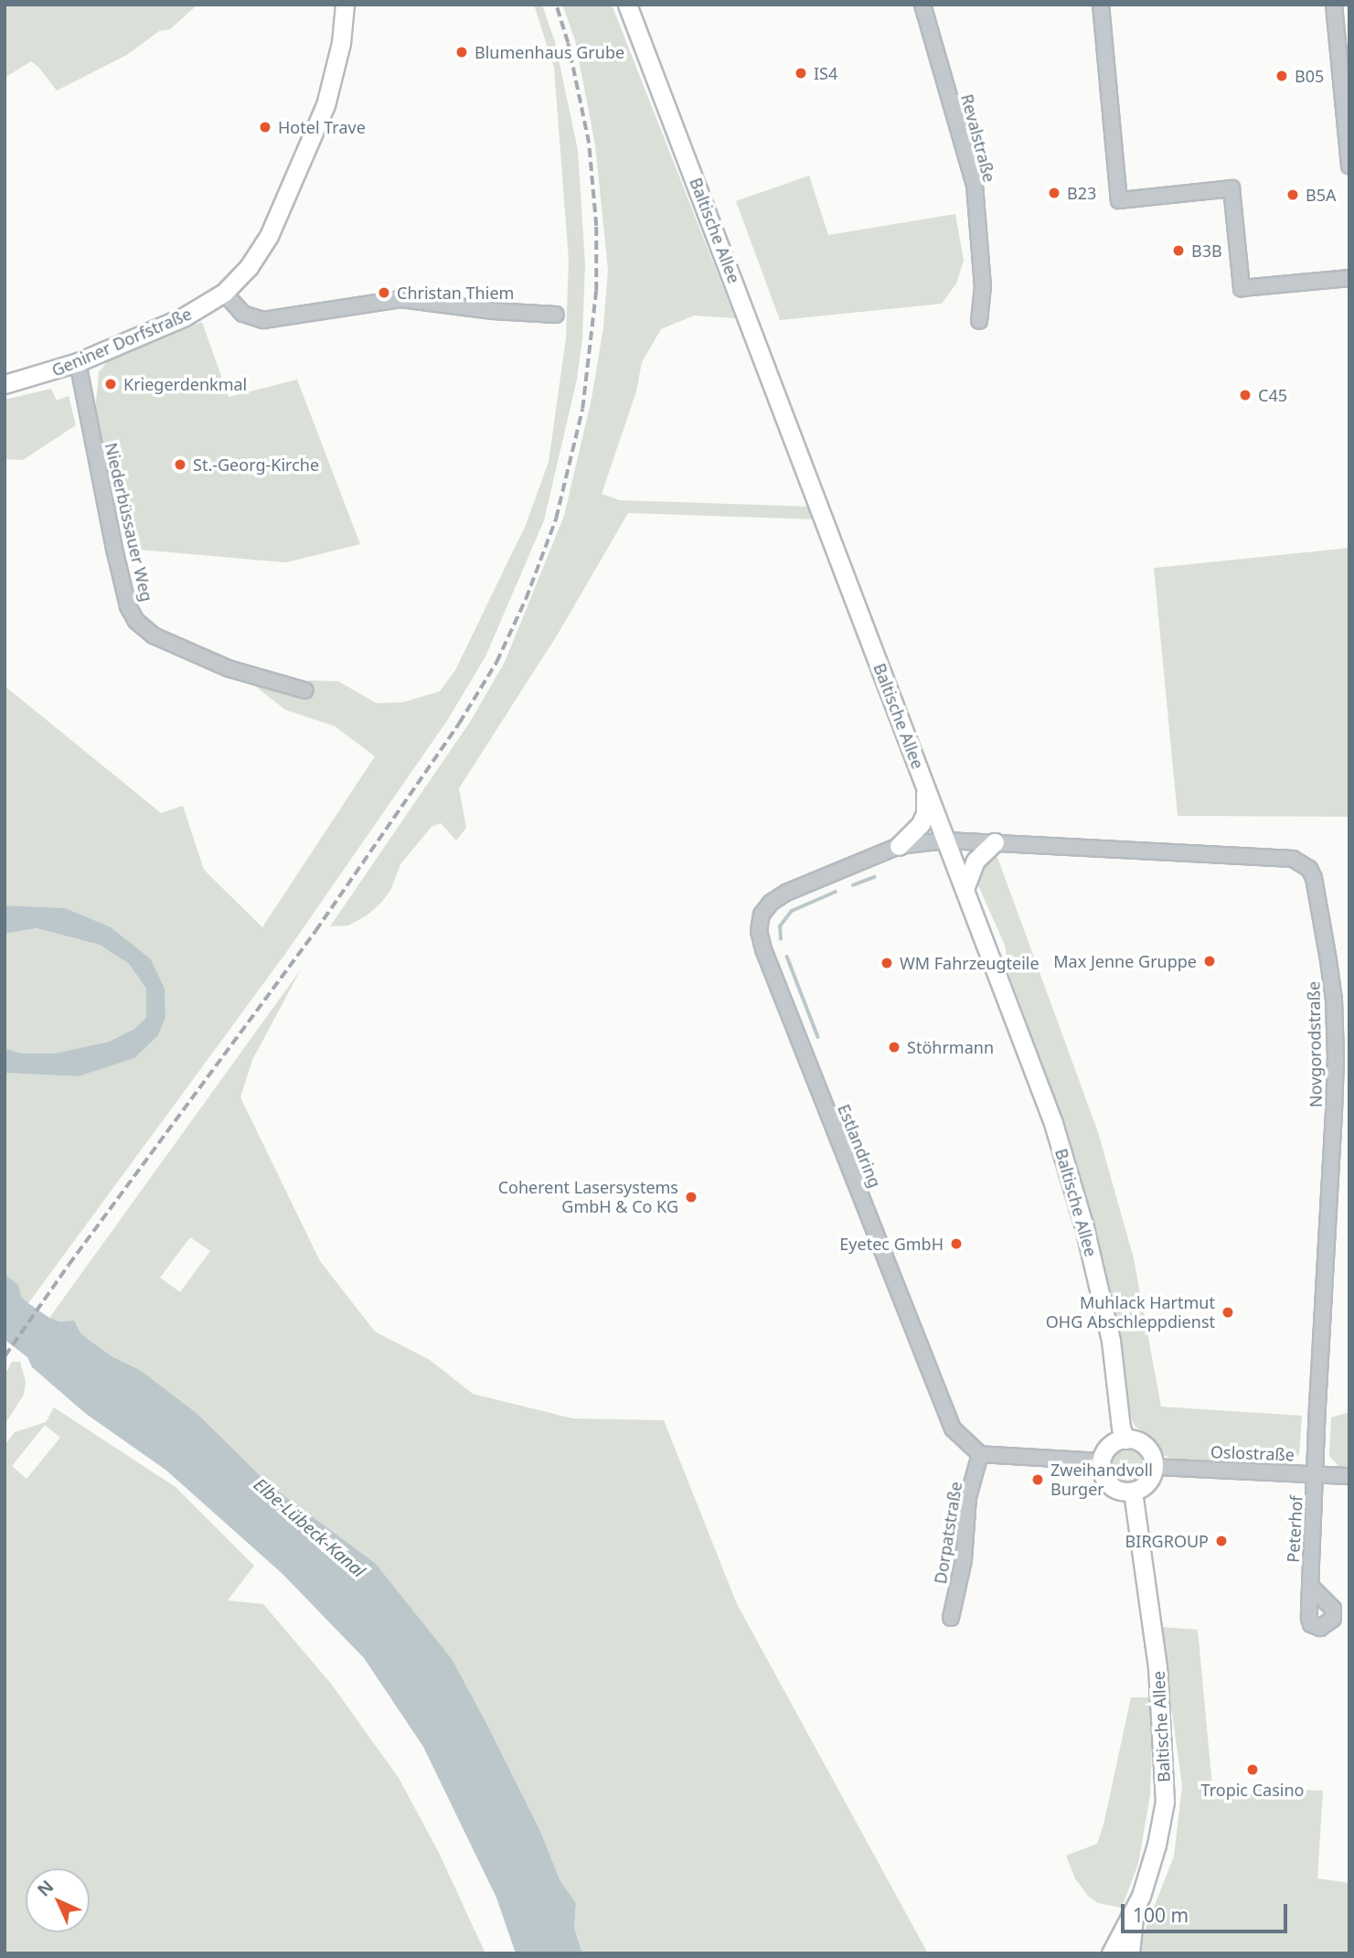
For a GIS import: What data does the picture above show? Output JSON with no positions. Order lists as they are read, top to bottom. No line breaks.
{"streets":{"main road":["Baltische Allee","Geniner Dorfstraße"],"street":["Revalstraße","Niederbüssauer Weg","Novgorodstraße","Estlandring","Oslostraße","Peterhof","Dorpatstraße"]},"crossings":[["Baltische Allee","Novgorodstraße"],["Baltische Allee","Estlandring"],["Baltische Allee","Oslostraße"],["Geniner Dorfstraße","Niederbüssauer Weg"],["Novgorodstraße","Estlandring"],["Novgorodstraße","Oslostraße"],["Novgorodstraße","Peterhof"],["Estlandring","Dorpatstraße"],["Oslostraße","Peterhof"]],"water":["Elbe-Lübeck-Kanal"],"places":["Blumenhaus Grube","IS4","B05","Hotel Trave","B23","B5A","B3B","Christan Thiem","Kriegerdenkmal","C45","St.-Georg-Kirche","Max Jenne Gruppe","WM Fahrzeugteile","Stöhrmann","Coherent Lasersystems GmbH & Co KG","Eyetec GmbH","Muhlack Hartmut OHG Abschleppdienst","Zweihandvoll Burger","BIRGROUP","Tropic Casino"],"scale_bar":"100 m","north":"top left"}
